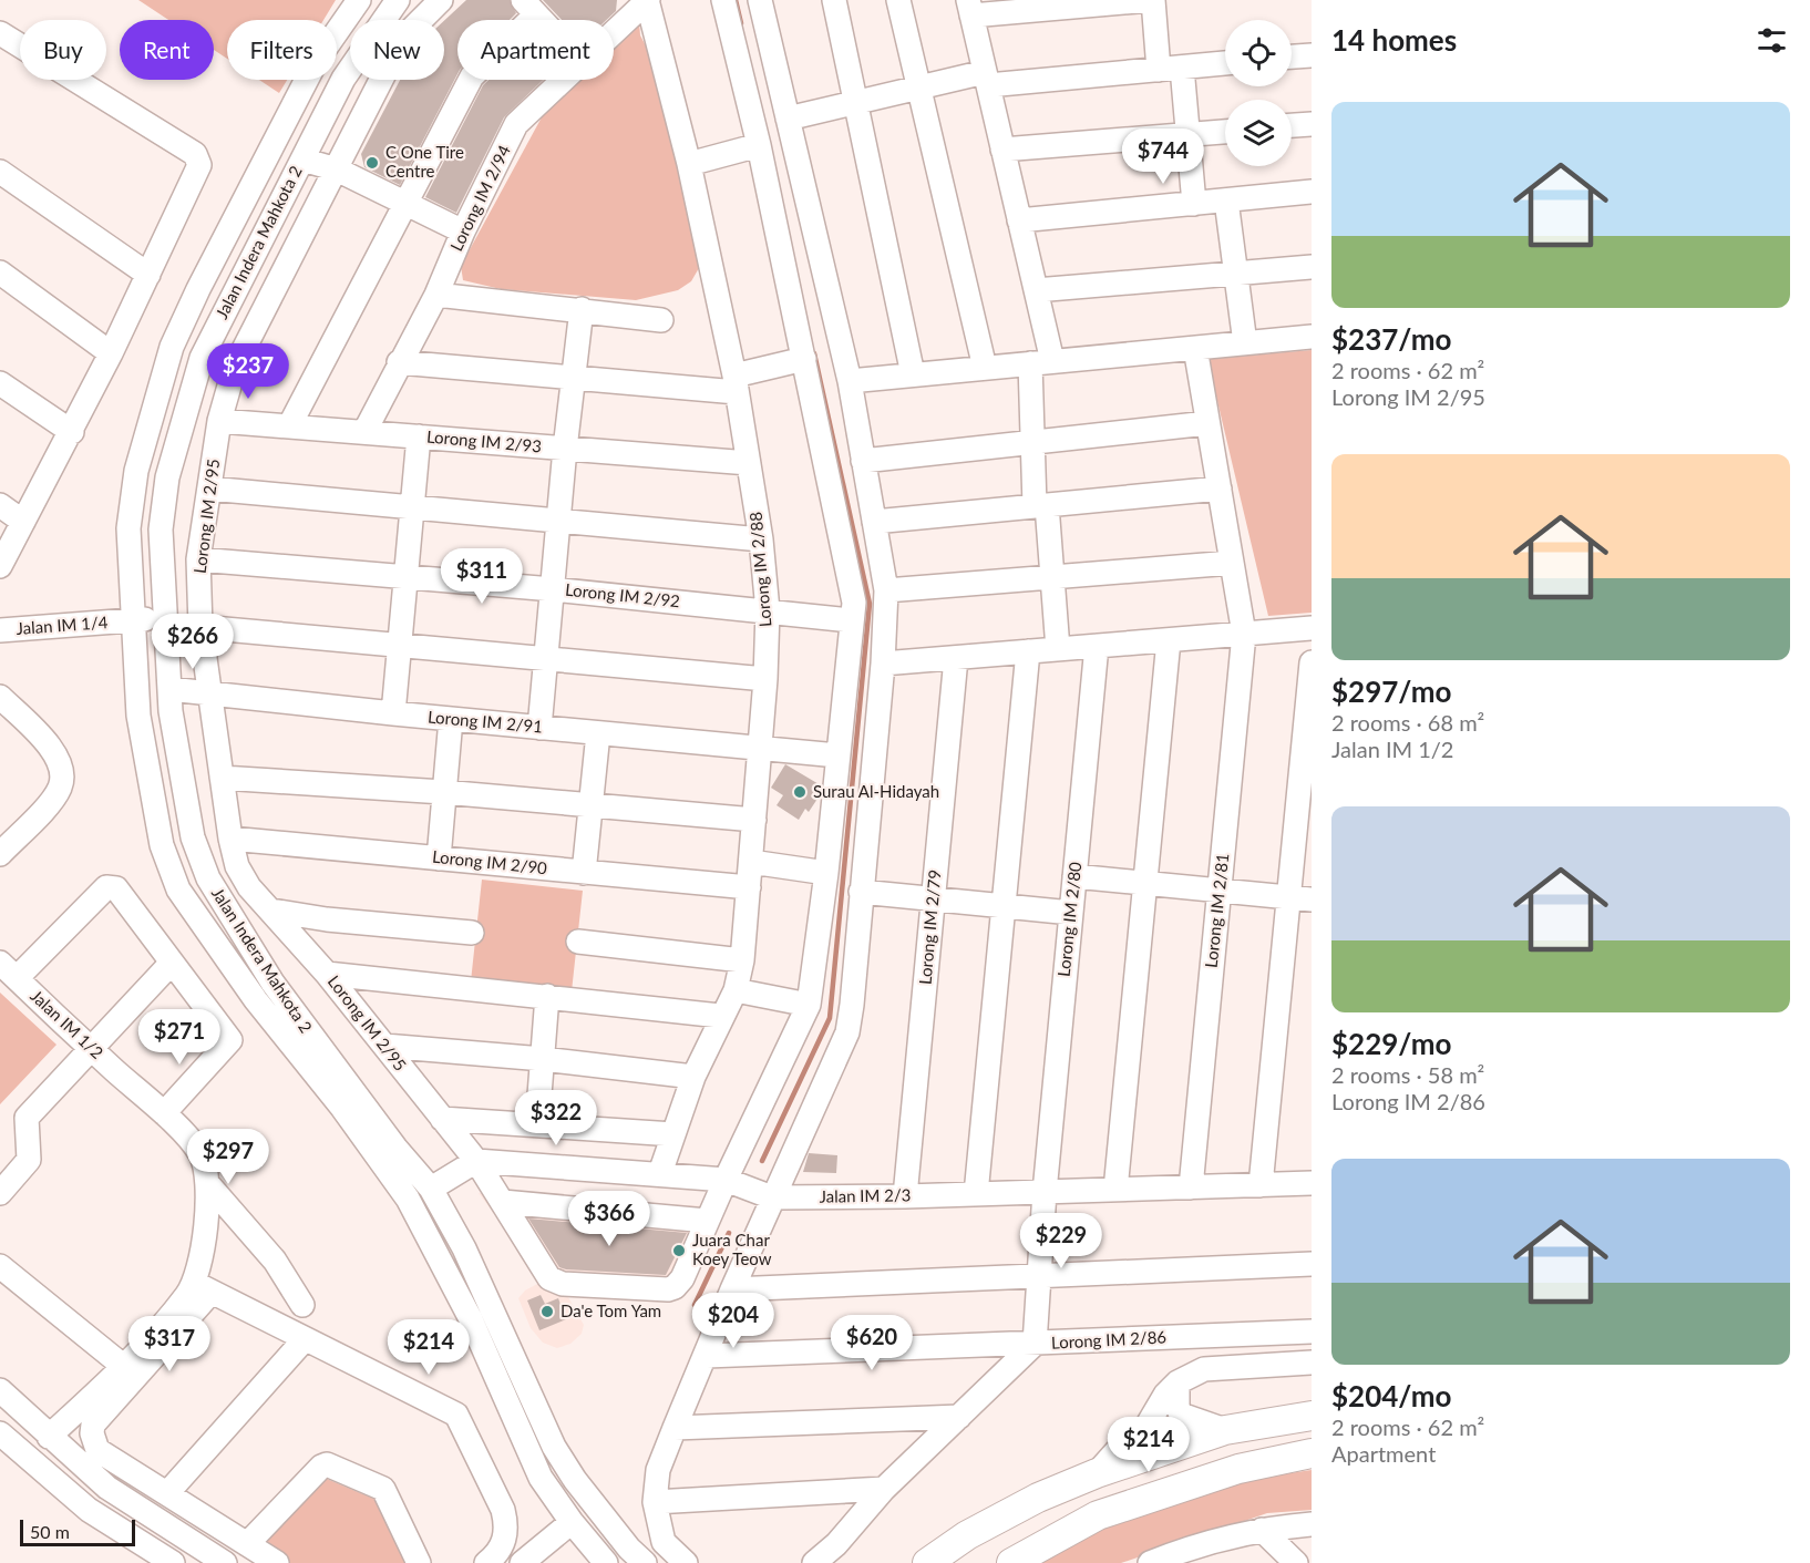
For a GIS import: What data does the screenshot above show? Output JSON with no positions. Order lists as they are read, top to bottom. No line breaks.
{"streets":{"street":["Lorong IM 2/94","Jalan Indera Mahkota 2","Lorong IM 2/93","Lorong IM 2/95","Lorong IM 2/88","Lorong IM 2/92","Jalan IM 1/4","Lorong IM 2/91","Lorong IM 2/90","Lorong IM 2/81","Lorong IM 2/80","Lorong IM 2/79","Jalan IM 1/2","Jalan IM 2/3","Lorong IM 2/86"]},"crossings":[["Lorong IM 2/94","Lorong IM 2/93"],["Lorong IM 2/94","Lorong IM 2/88"],["Jalan Indera Mahkota 2","Jalan IM 1/4"],["Jalan Indera Mahkota 2","Lorong IM 2/91"],["Lorong IM 2/93","Lorong IM 2/95"],["Lorong IM 2/93","Lorong IM 2/88"],["Lorong IM 2/95","Lorong IM 2/92"],["Lorong IM 2/95","Lorong IM 2/91"],["Lorong IM 2/95","Lorong IM 2/90"],["Lorong IM 2/95","Jalan IM 2/3"],["Lorong IM 2/88","Lorong IM 2/92"],["Lorong IM 2/88","Lorong IM 2/91"],["Lorong IM 2/88","Lorong IM 2/90"],["Lorong IM 2/88","Jalan IM 2/3"],["Lorong IM 2/81","Jalan IM 2/3"],["Lorong IM 2/80","Jalan IM 2/3"],["Lorong IM 2/80","Lorong IM 2/86"],["Lorong IM 2/79","Jalan IM 2/3"]],"places":["C One Tire Centre","Surau Al-Hidayah","Juara Char Koey Teow","Da'e Tom Yam"],"scale_bar":"50 m","page":{"heading":"14 homes","chip":["Buy","Rent","Filters","New","Apartment"],"list":[{"name":"$237/mo","note":"2 rooms · 62 m² · Lorong IM 2/95"},{"name":"$297/mo","note":"2 rooms · 68 m² · Jalan IM 1/2"},{"name":"$229/mo","note":"2 rooms · 58 m² · Lorong IM 2/86"},{"name":"$204/mo","note":"2 rooms · 62 m² · Apartment"}],"price":["$744","$237","$311","$266","$271","$322","$297","$366","$229","$204","$620","$317","$214","$214"],"scale":"50 m"}}
